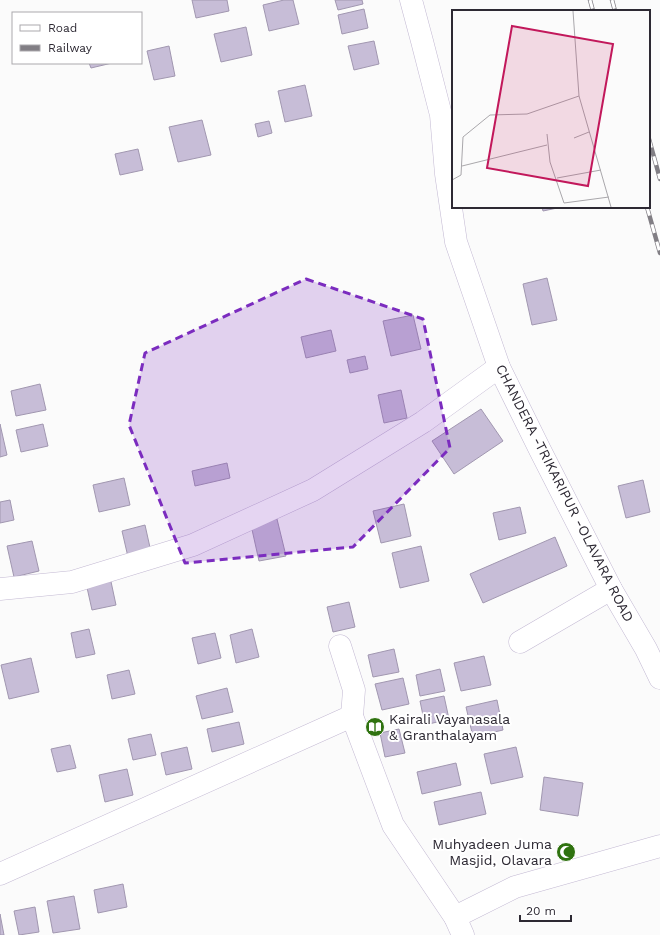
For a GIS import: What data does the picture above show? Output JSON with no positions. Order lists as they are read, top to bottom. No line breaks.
{"streets":{"street":["CHANDERA -TRIKARIPUR -OLAVARA ROAD"]},"places":{"library":["Kairali Vayanasala & Granthalayam"],"mosque":["Muhyadeen Juma Masjid, Olavara"]},"legend":["Road","Railway"],"scale_bar":"20 m"}
